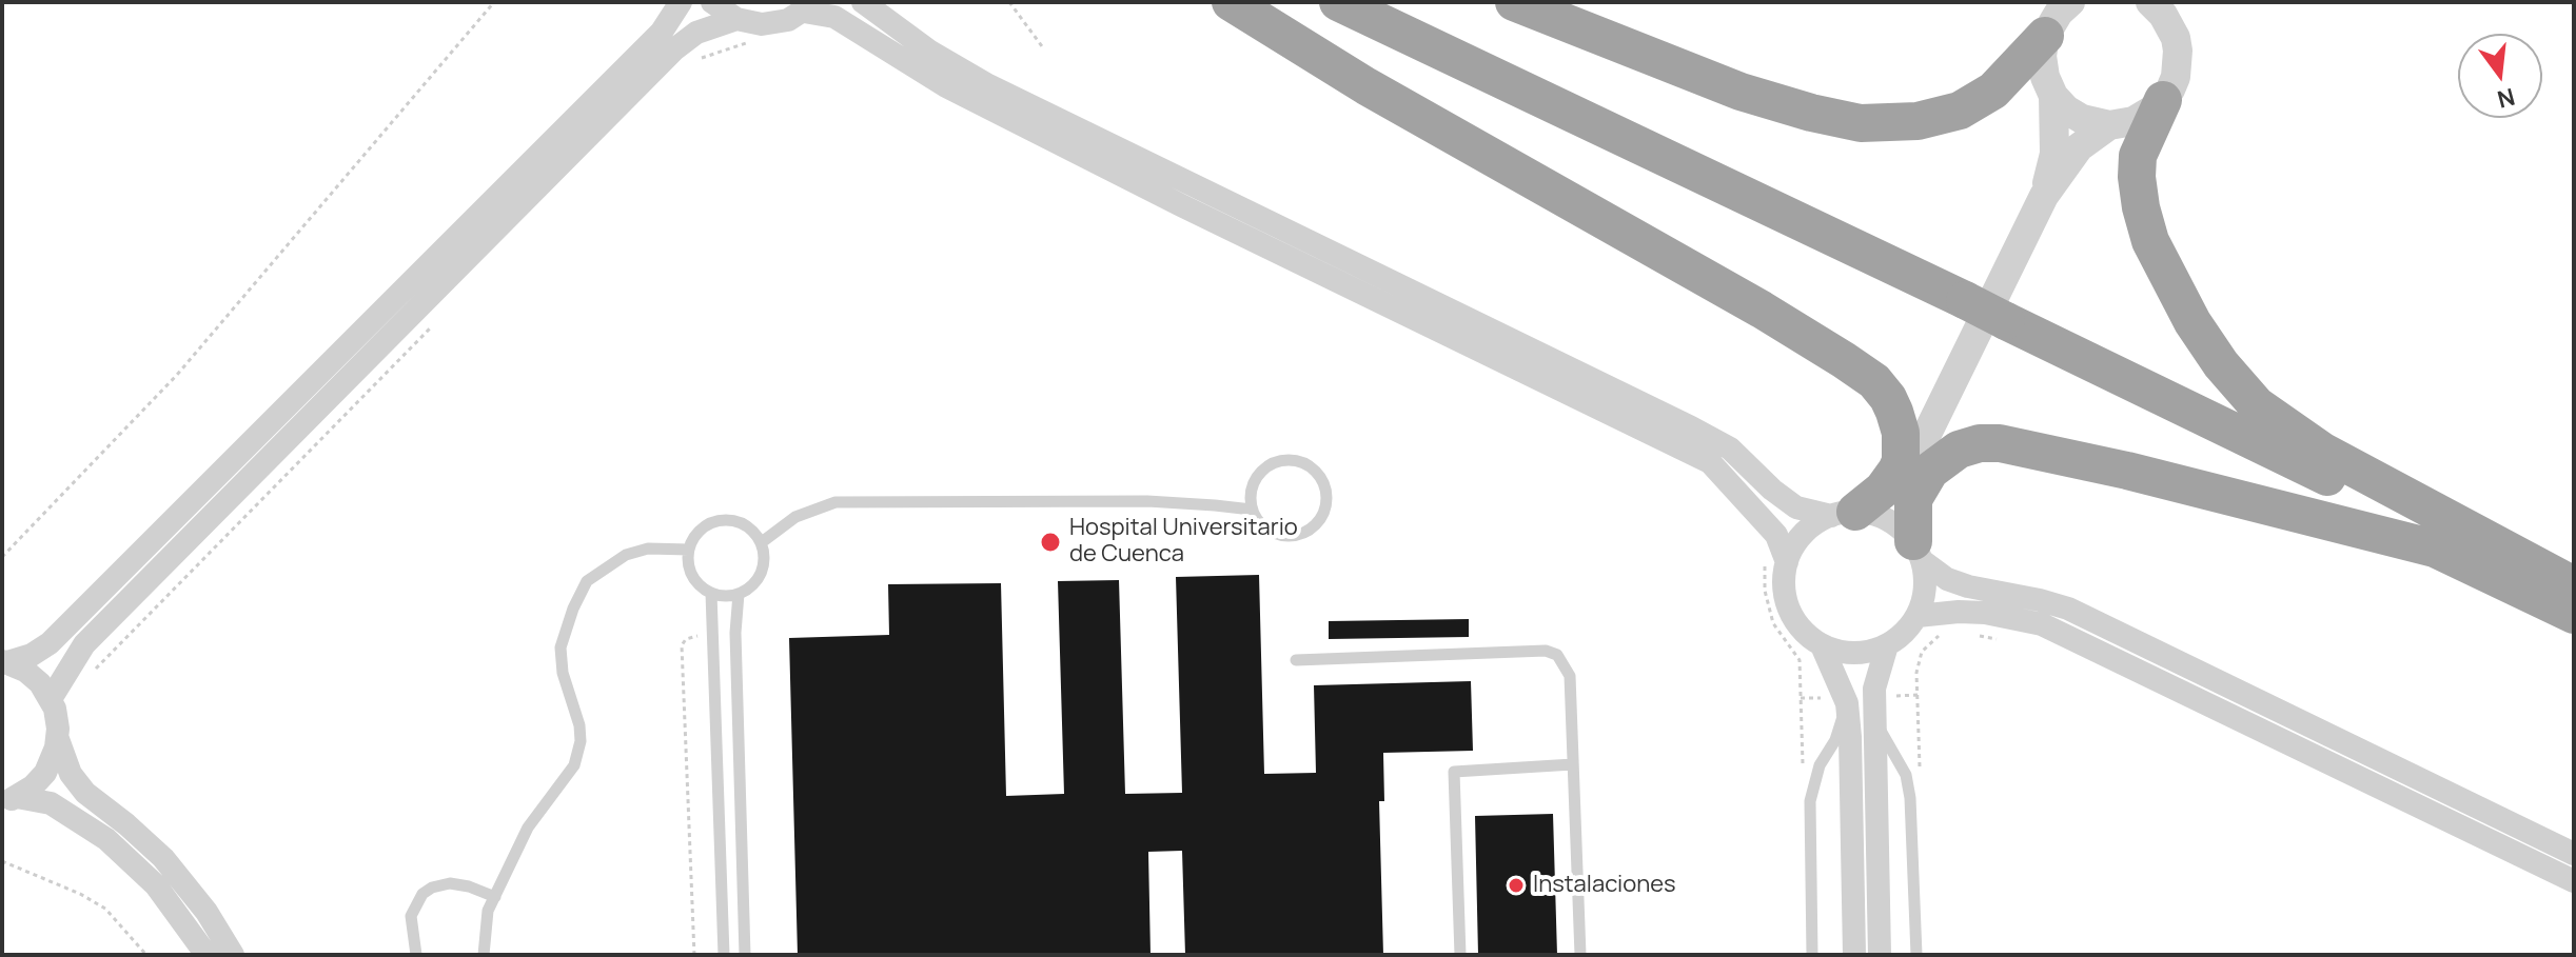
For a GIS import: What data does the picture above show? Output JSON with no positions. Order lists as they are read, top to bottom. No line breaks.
{"places":["Hospital Universitario de Cuenca","Instalaciones"],"north":"bottom"}
